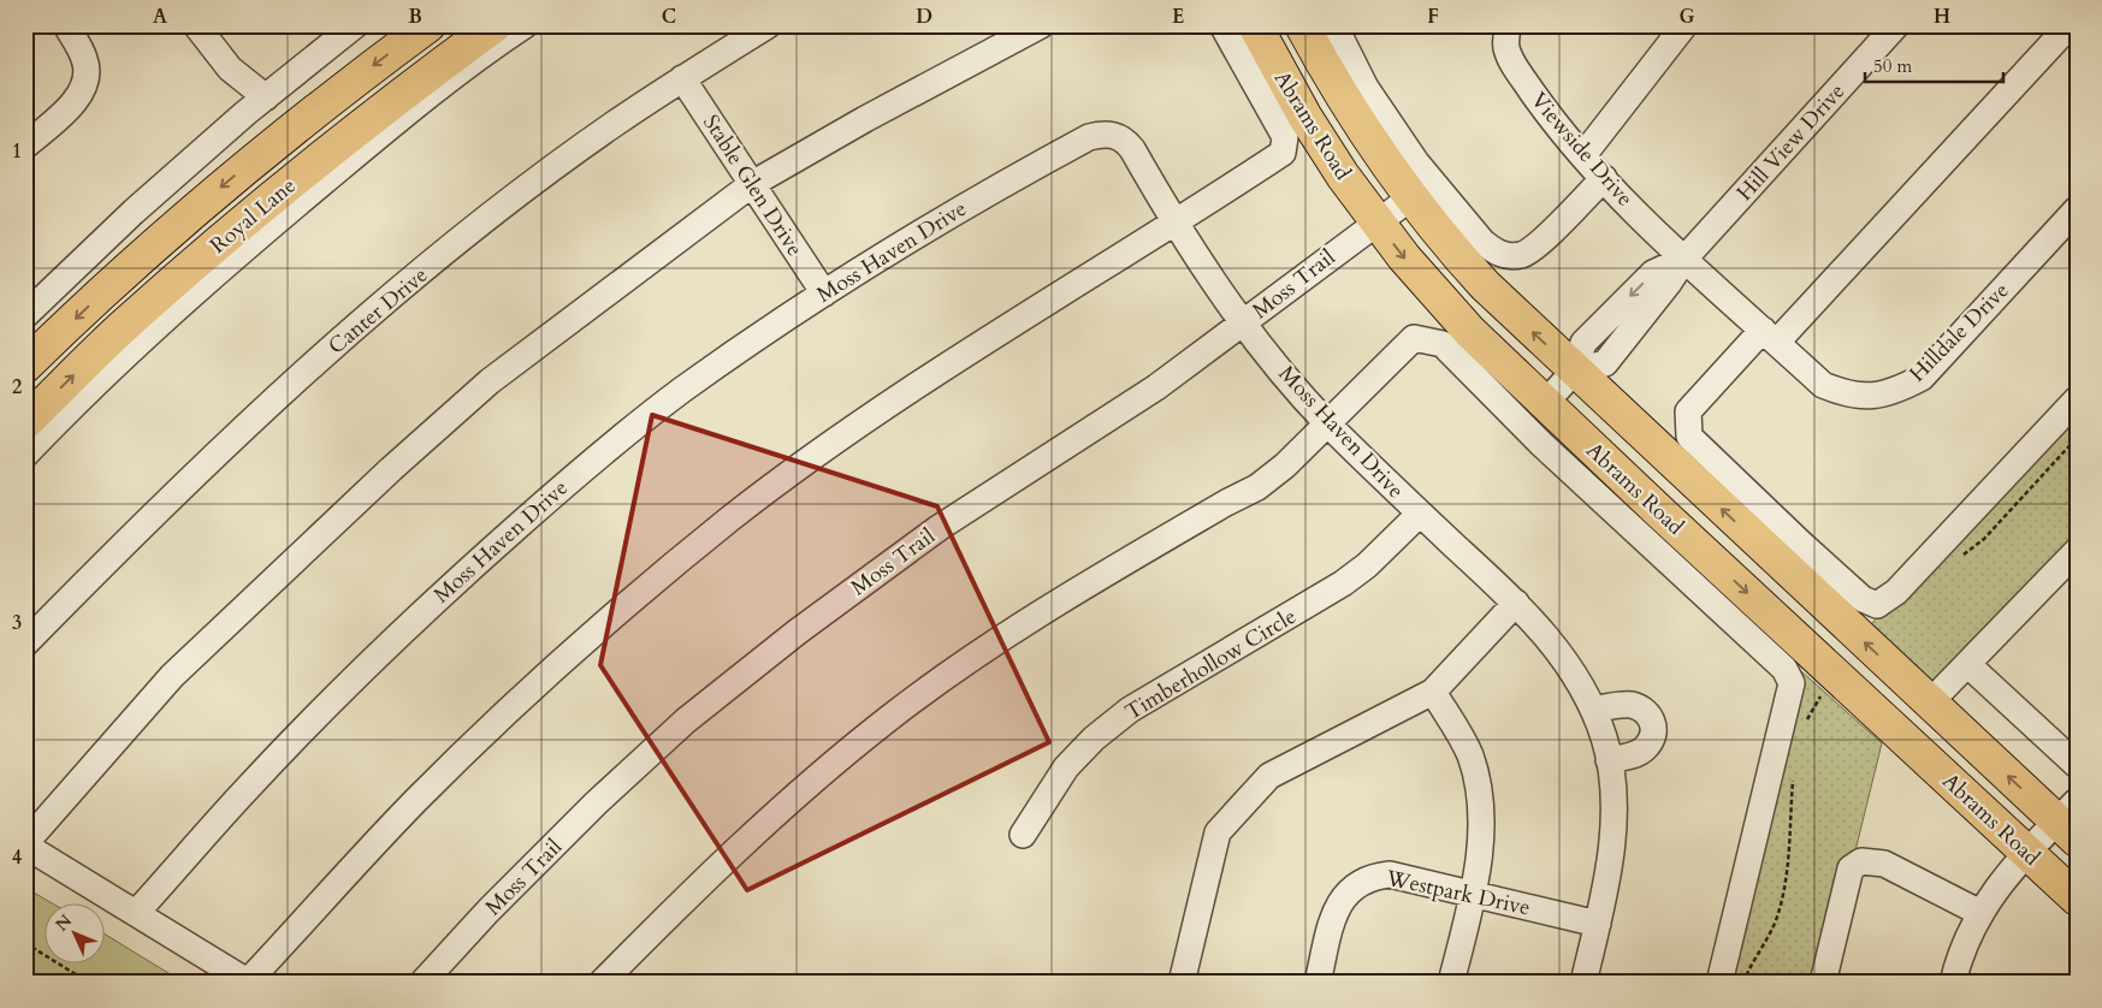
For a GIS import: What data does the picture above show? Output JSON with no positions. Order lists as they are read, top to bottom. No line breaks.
{"streets":{"main road":["Abrams Road","Royal Lane"],"street":["Hill View Drive","Viewside Drive","Stable Glen Drive","Moss Haven Drive","Moss Trail","Canter Drive","Hilldale Drive","Timberhollow Circle","Westpark Drive"]},"crossings":[["Abrams Road","Moss Trail"],["Hill View Drive","Viewside Drive"],["Hill View Drive","Hilldale Drive"],["Viewside Drive","Hilldale Drive"],["Stable Glen Drive","Moss Haven Drive"],["Stable Glen Drive","Canter Drive"],["Moss Haven Drive","Moss Trail"],["Moss Haven Drive","Timberhollow Circle"],["Moss Haven Drive","Westpark Drive"]],"scale_bar":"50 m","north":"top left","grid":{"columns":["A","B","C","D","E","F","G","H"],"rows":["1","2","3","4"]}}
